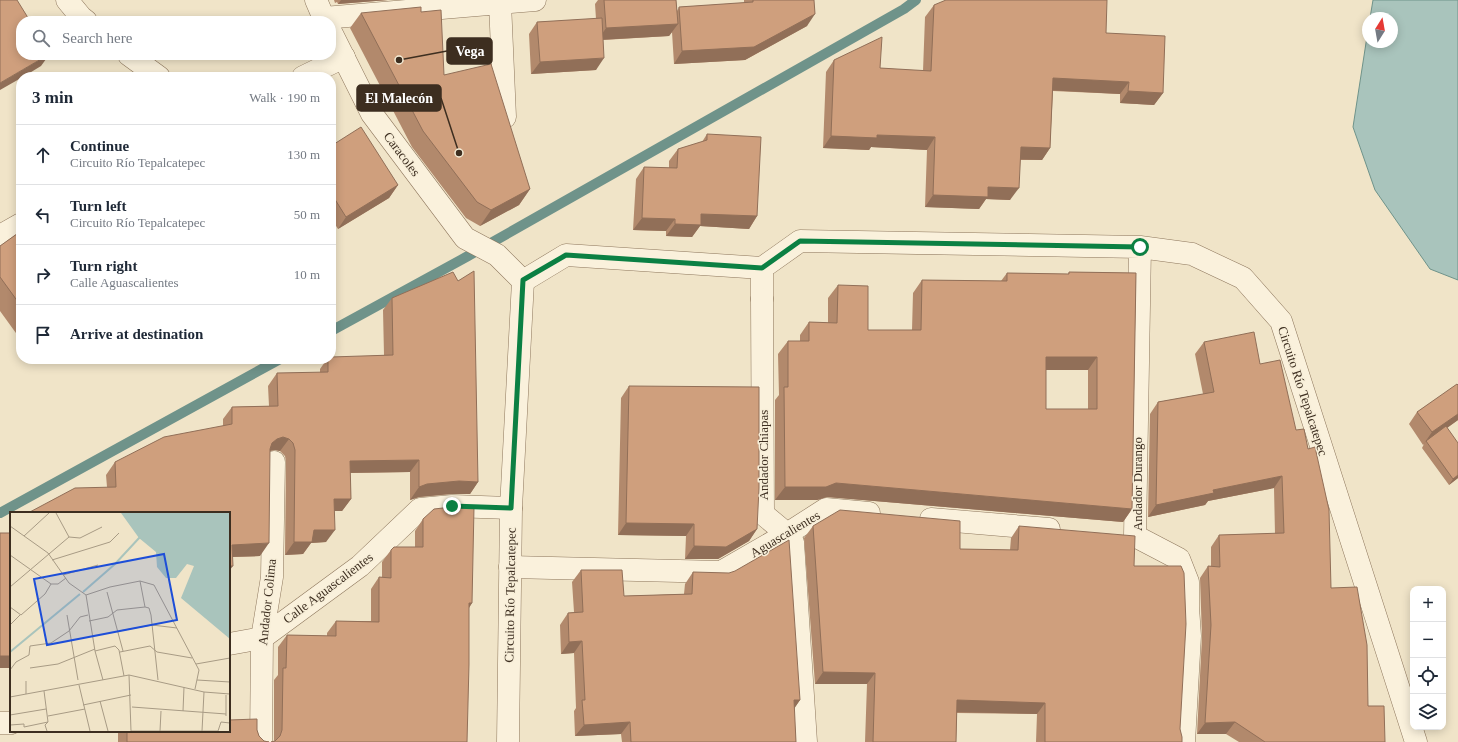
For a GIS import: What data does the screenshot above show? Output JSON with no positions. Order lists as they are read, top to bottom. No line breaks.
{"streets":{"street":["Caracoles","Circuito Río Tepalcatepec","Andador Chiapas","Andador Durango","Aguascalientes","Calle Aguascalientes","Andador Colima"]},"crossings":[["Caracoles","Circuito Río Tepalcatepec"],["Circuito Río Tepalcatepec","Andador Chiapas"],["Circuito Río Tepalcatepec","Andador Durango"],["Circuito Río Tepalcatepec","Aguascalientes"],["Circuito Río Tepalcatepec","Calle Aguascalientes"],["Andador Chiapas","Aguascalientes"],["Calle Aguascalientes","Andador Colima"]],"places":["Vega","El Malecón"],"north":"top","page":{"search":"Search here","heading":["3 min","Walk · 190 m"],"list":[["Continue","Circuito Río Tepalcatepec","130 m"],["Turn left","Circuito Río Tepalcatepec","50 m"],["Turn right","Calle Aguascalientes","10 m"],"Arrive at destination"],"map_buttons":["+","−"]}}
